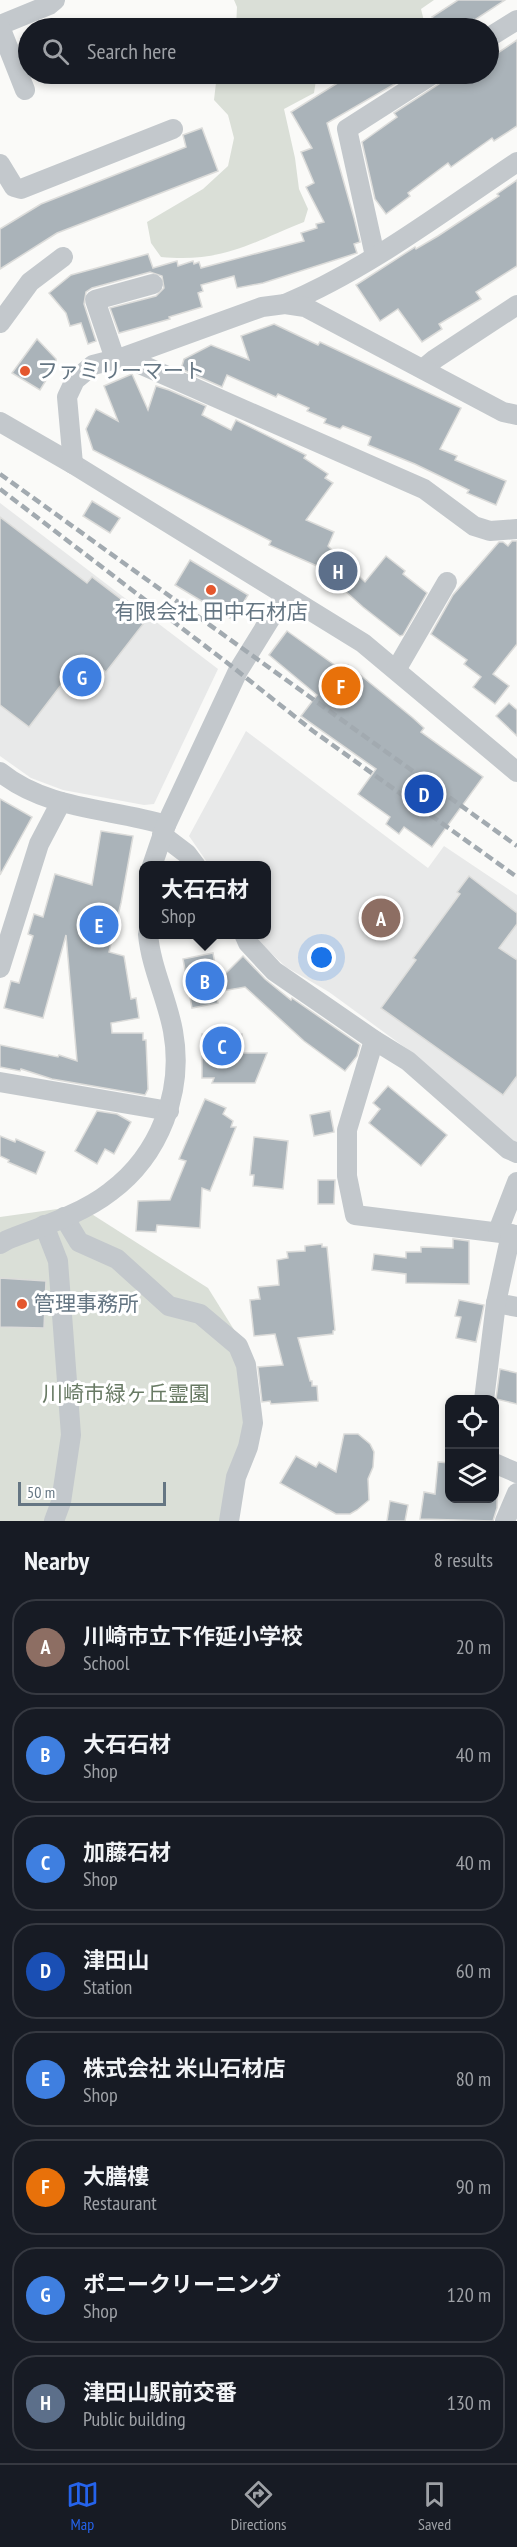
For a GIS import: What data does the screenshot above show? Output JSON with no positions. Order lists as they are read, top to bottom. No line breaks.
{"parks":["川崎市緑ヶ丘霊園"],"places":["ファミリーマート","有限会社 田中石材店","管理事務所"],"scale_bar":"50 m","page":{"search":"Search here","pins":["H","G","F","D","A","E","B","C"],"popup":["大石石材","Shop"],"scale":"50 m","heading":["Nearby","8 results"],"list":[{"mark":"A","name":"川崎市立下作延小学校","note":"School","value":"20 m"},{"mark":"B","name":"大石石材","note":"Shop","value":"40 m"},{"mark":"C","name":"加藤石材","note":"Shop","value":"40 m"},{"mark":"D","name":"津田山","note":"Station","value":"60 m"},{"mark":"E","name":"株式会社 米山石材店","note":"Shop","value":"80 m"},{"mark":"F","name":"大膳樓","note":"Restaurant","value":"90 m"},{"mark":"G","name":"ポニークリーニング","note":"Shop","value":"120 m"},{"mark":"H","name":"津田山駅前交番","note":"Public building","value":"130 m"}],"nav":["Map","Directions","Saved"]}}
